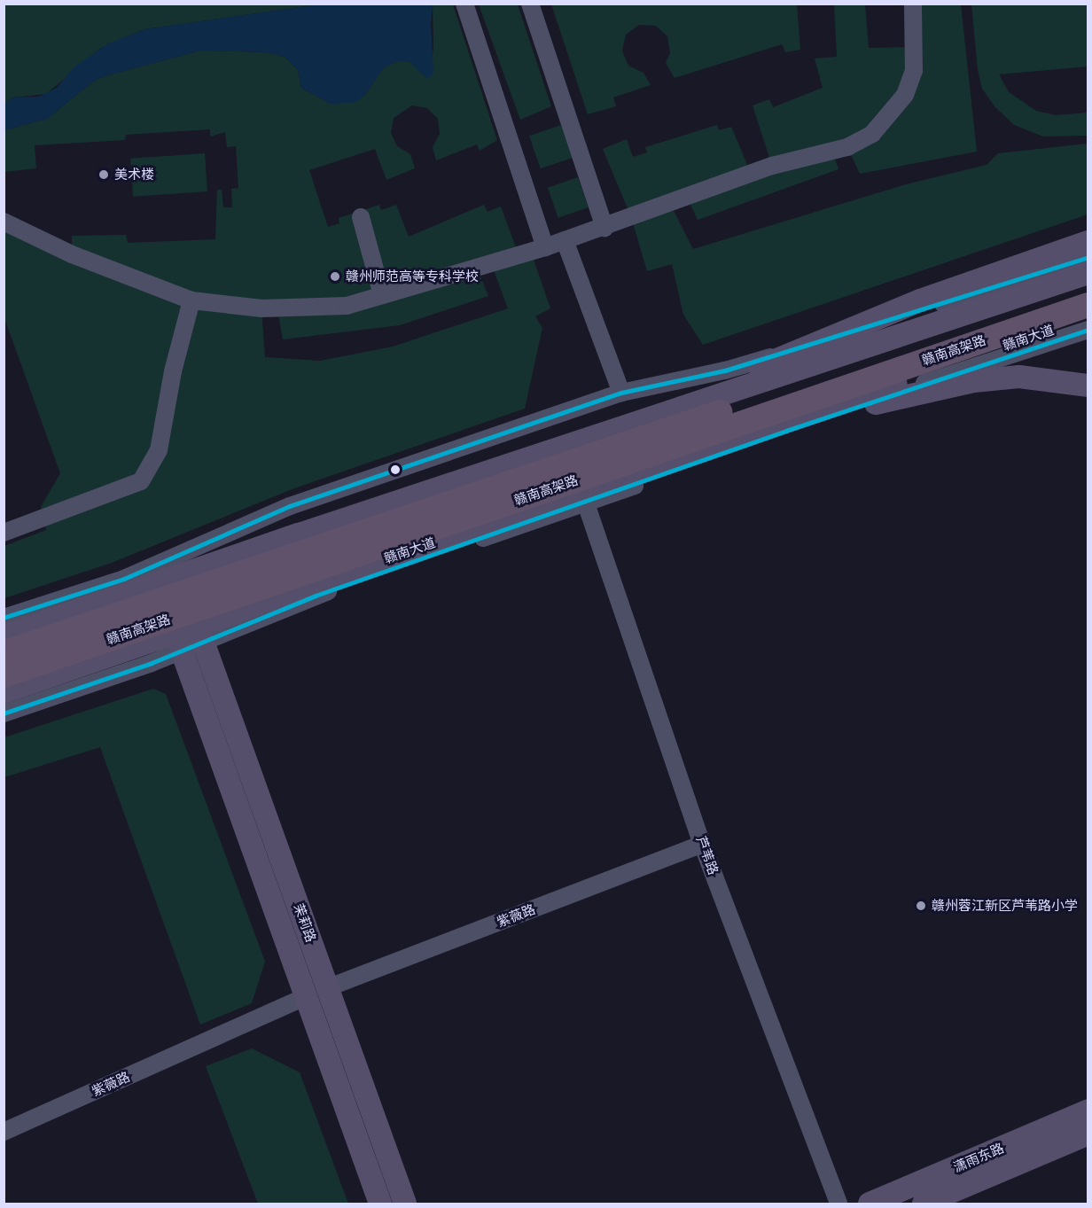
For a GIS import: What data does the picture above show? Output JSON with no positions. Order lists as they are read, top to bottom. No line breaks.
{"streets":{"highway":["赣南高架路"],"main road":["赣南大道","茉莉路","潇雨东路"],"street":["芦苇路","紫薇路"]},"crossings":[["芦苇路","紫薇路"],["紫薇路","茉莉路"]],"places":["美术楼","赣州师范高等专科学校","赣州蓉江新区芦苇路小学"]}
